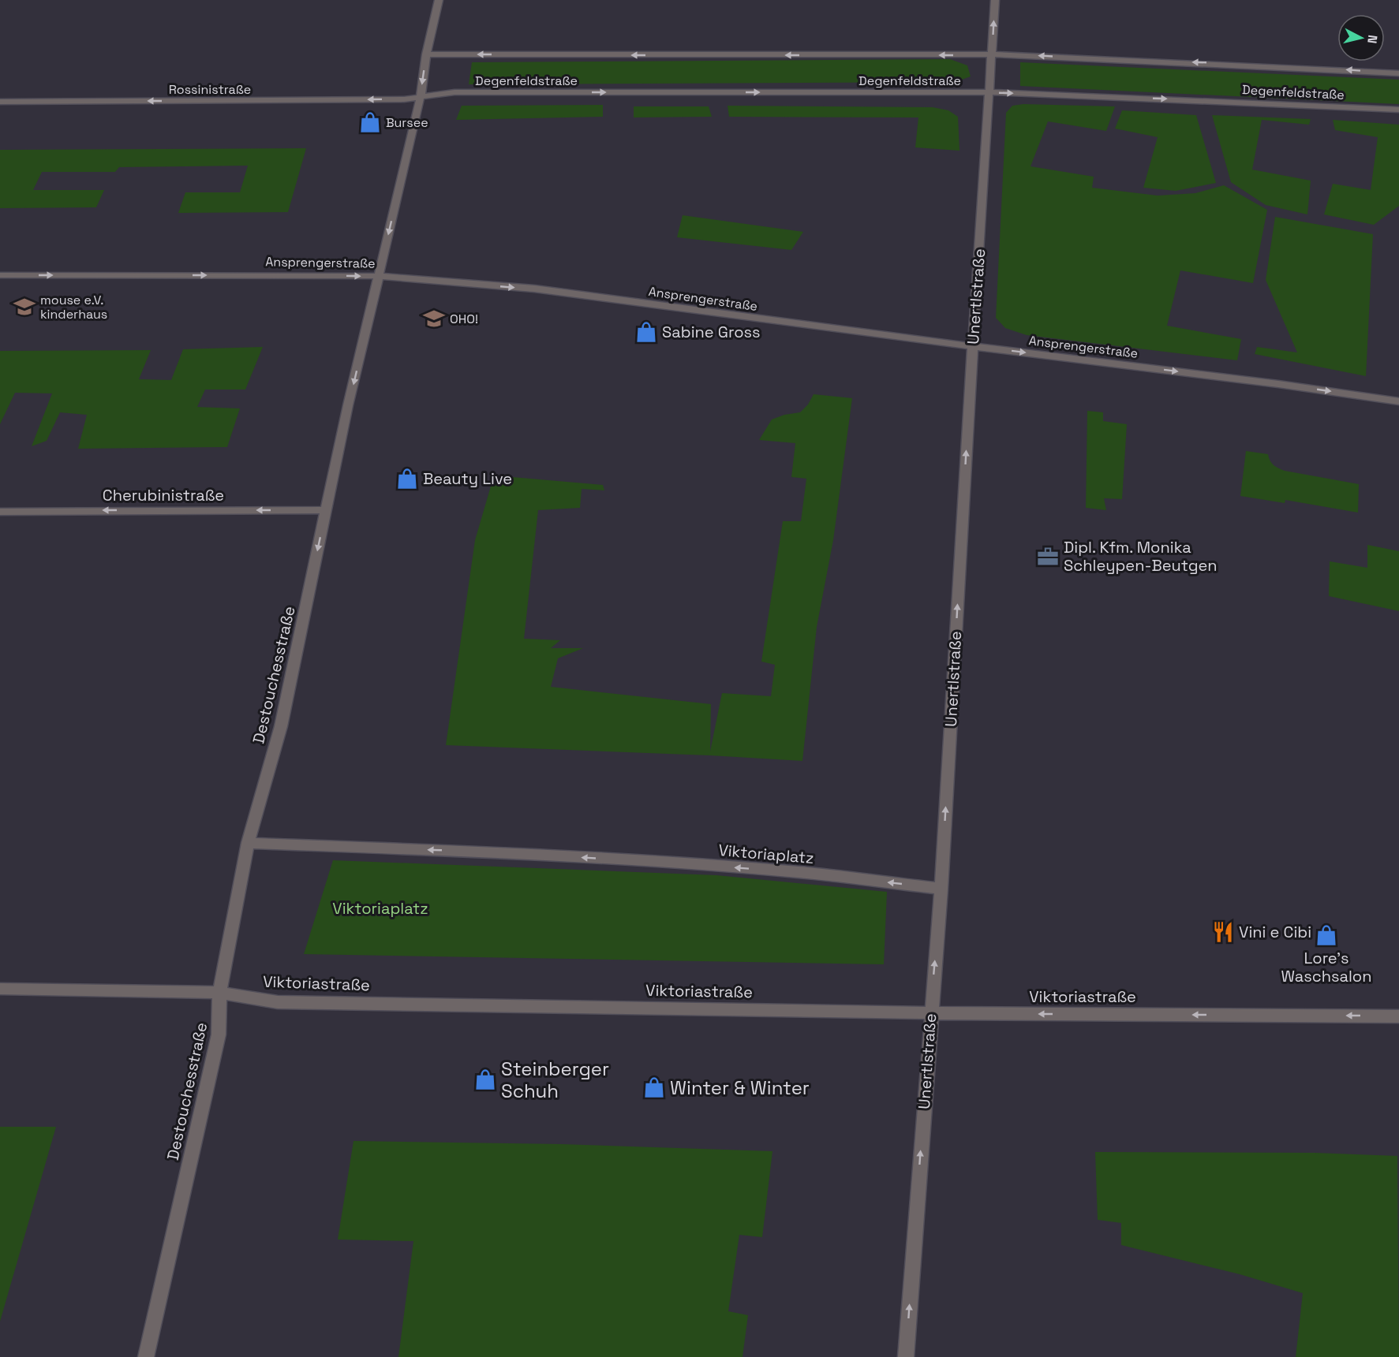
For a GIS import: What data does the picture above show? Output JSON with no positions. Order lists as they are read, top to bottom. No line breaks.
{"streets":{"street":["Degenfeldstraße","Rossinistraße","Ansprengerstraße","Unertlstraße","Cherubinistraße","Destouchesstraße","Viktoriaplatz","Viktoriastraße"]},"crossings":[["Degenfeldstraße","Rossinistraße"],["Degenfeldstraße","Unertlstraße"],["Degenfeldstraße","Destouchesstraße"],["Rossinistraße","Destouchesstraße"],["Ansprengerstraße","Unertlstraße"],["Ansprengerstraße","Destouchesstraße"],["Unertlstraße","Viktoriaplatz"],["Unertlstraße","Viktoriastraße"],["Cherubinistraße","Destouchesstraße"],["Destouchesstraße","Viktoriaplatz"],["Destouchesstraße","Viktoriastraße"]],"one_way":["Rossinistraße","Ansprengerstraße","Unertlstraße","Cherubinistraße","Destouchesstraße","Viktoriaplatz"],"parks":["Viktoriaplatz"],"places":{"shop":["Bursee","Sabine Gross","Beauty Live","Lore’s Waschsalon","Steinberger Schuh","Winter & Winter"],"school or university":["mouse e.V. kinderhaus","OHO!"],"office":["Dipl. Kfm. Monika Schleypen-Beutgen"],"restaurant":["Vini e Cibi"]},"north":"right"}
